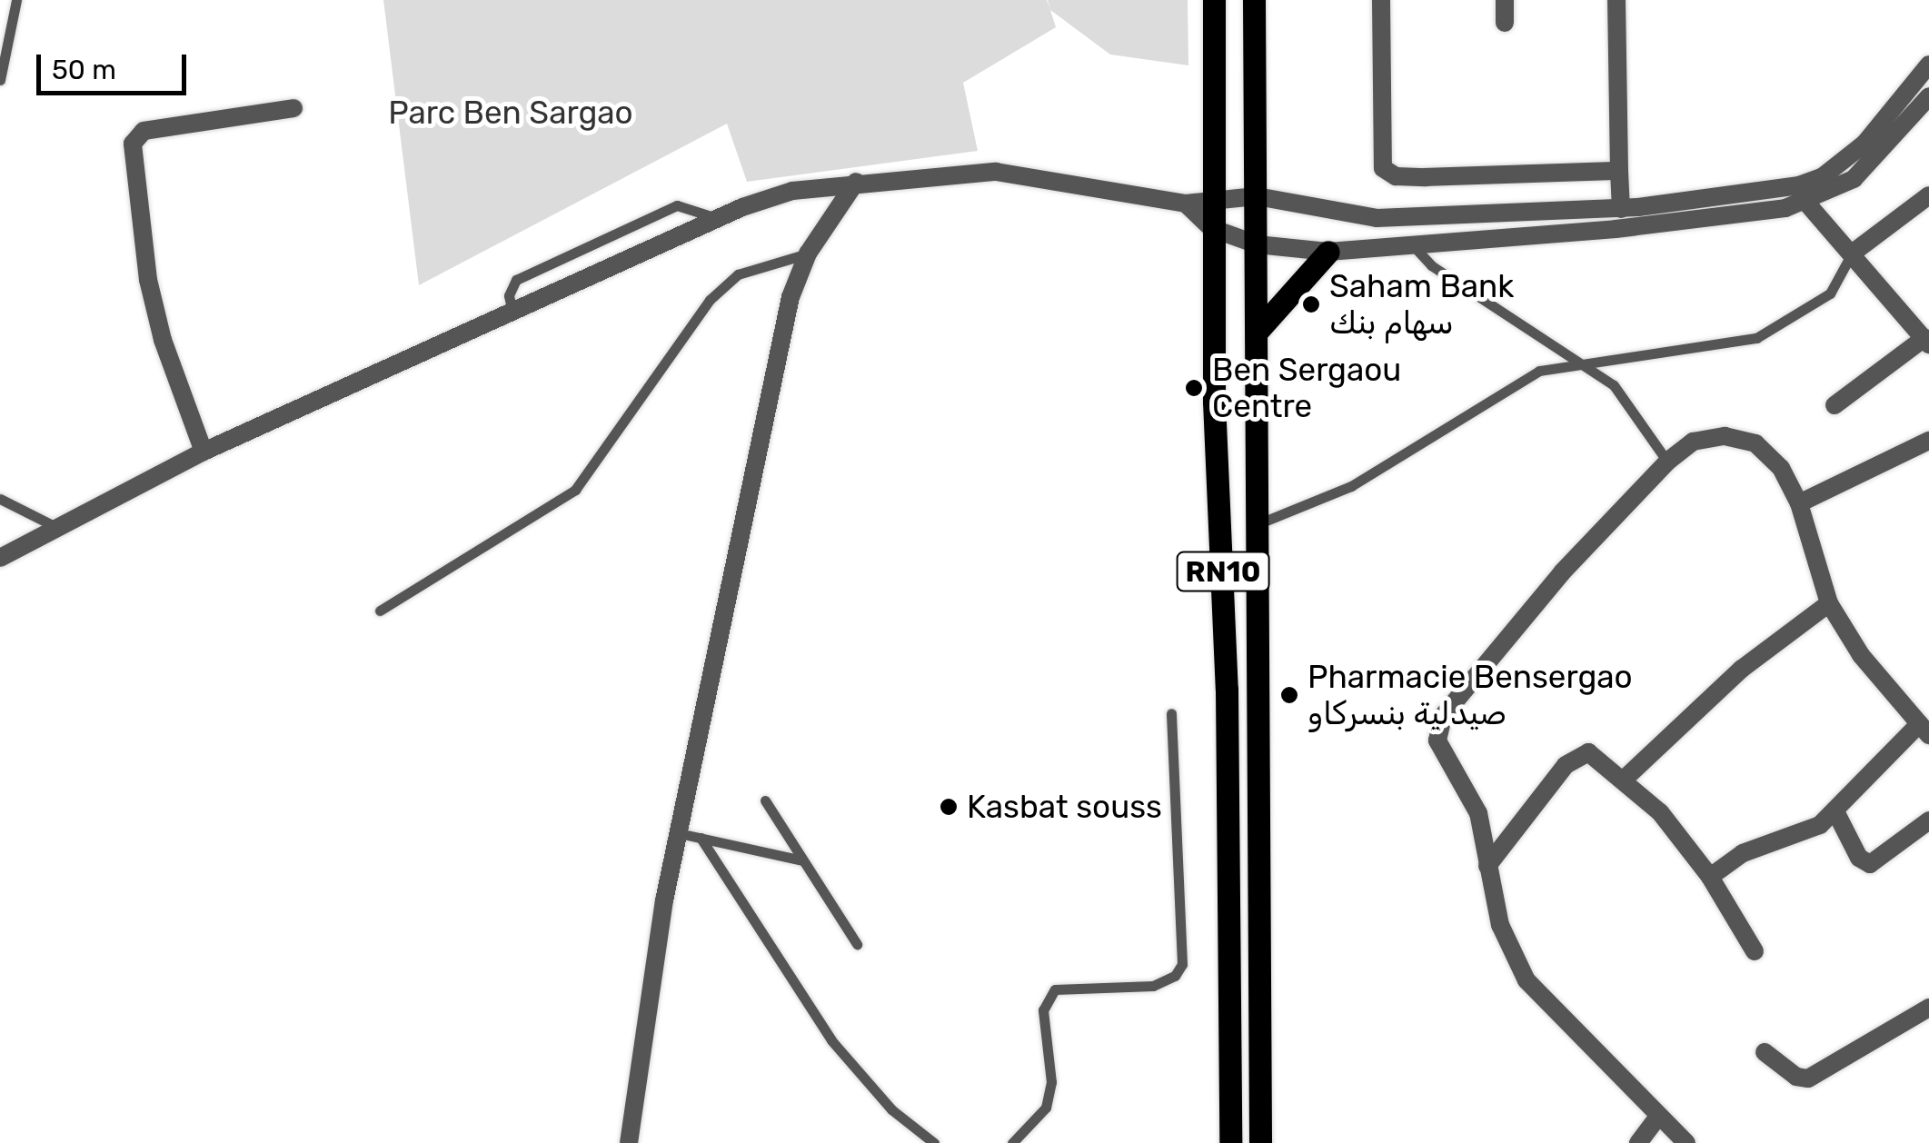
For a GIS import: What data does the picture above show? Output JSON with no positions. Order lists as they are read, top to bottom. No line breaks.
{"streets":{"main road":["RN10"]},"parks":["Parc Ben Sargao"],"places":["Saham Bank سهام بنك","Ben Sergaou Centre","Pharmacie Bensergao صيدلية بنسركاو","Kasbat souss"],"scale_bar":"50 m"}
